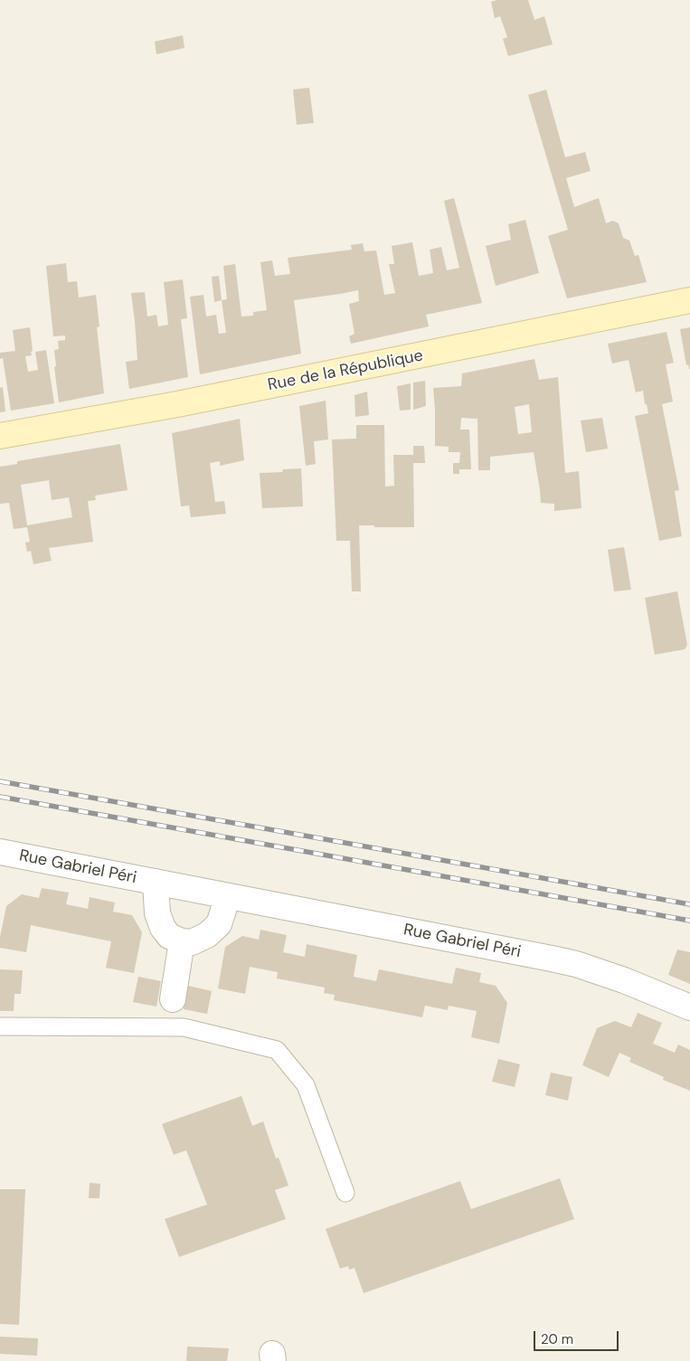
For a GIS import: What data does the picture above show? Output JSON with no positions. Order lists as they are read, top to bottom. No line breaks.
{"streets":{"main road":["Rue de la République"],"street":["Rue Gabriel Péri"]},"scale_bar":"20 m"}
